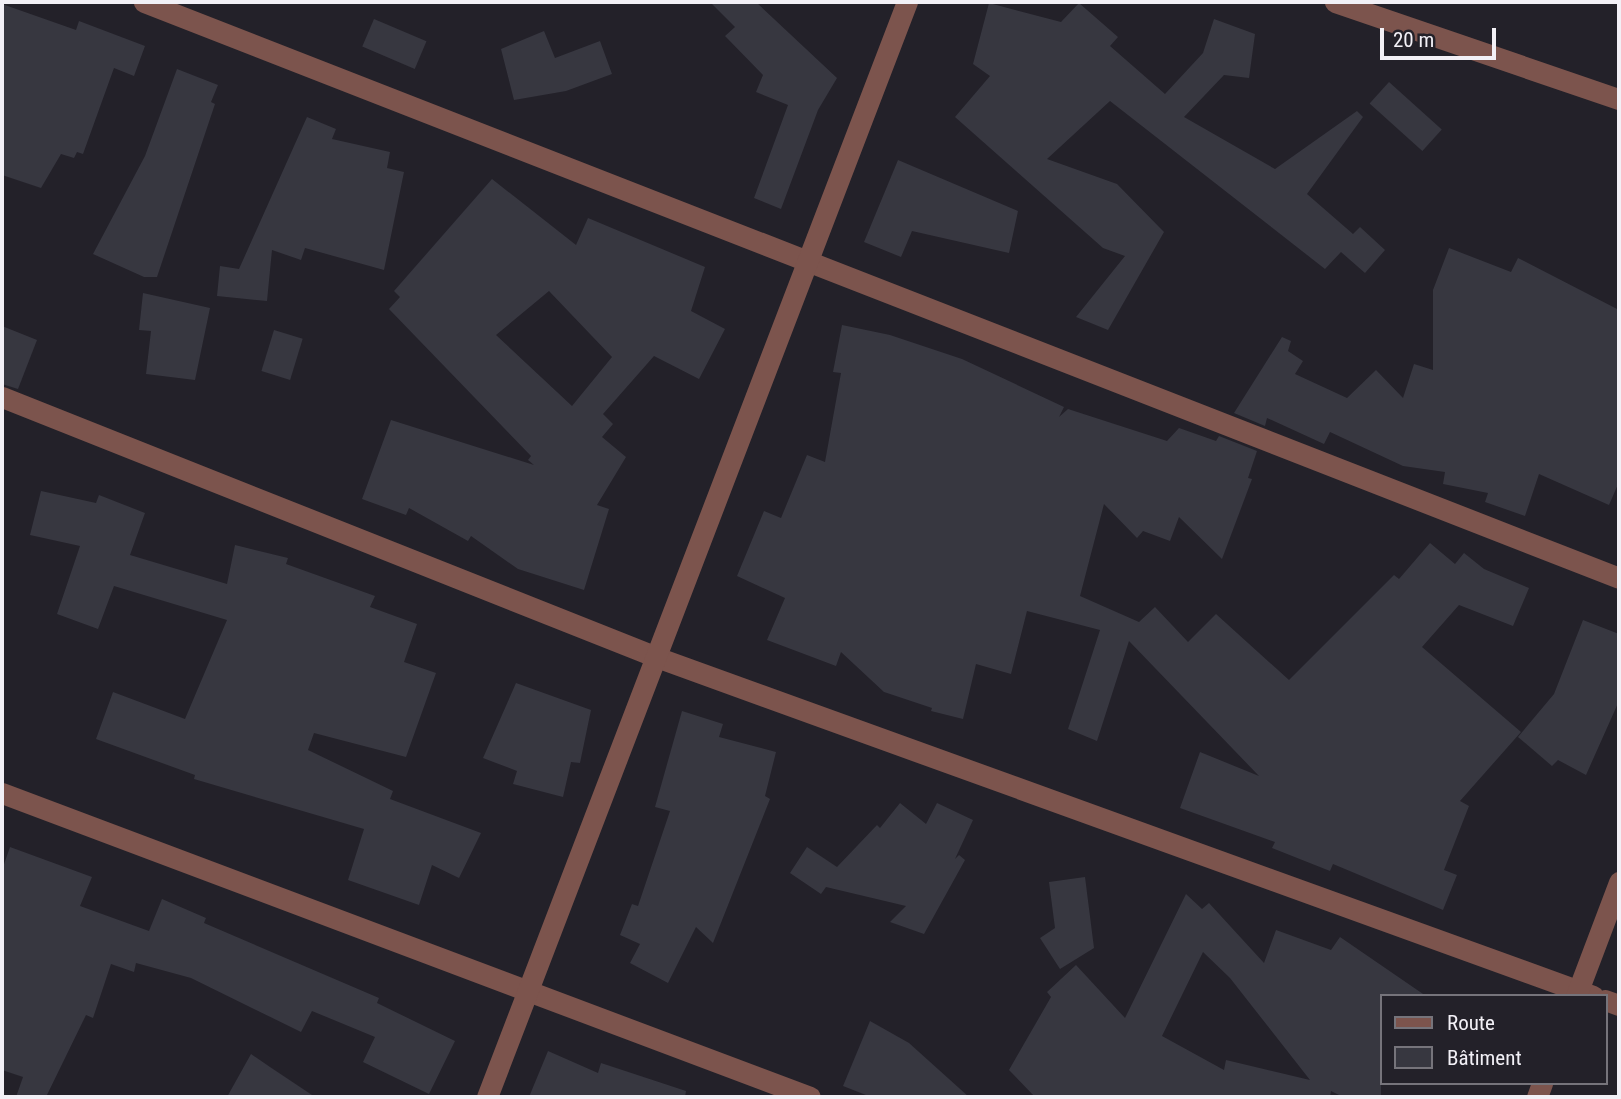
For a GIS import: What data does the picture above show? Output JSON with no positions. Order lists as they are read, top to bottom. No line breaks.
{"legend":["Route","Bâtiment"],"scale_bar":"20 m"}
